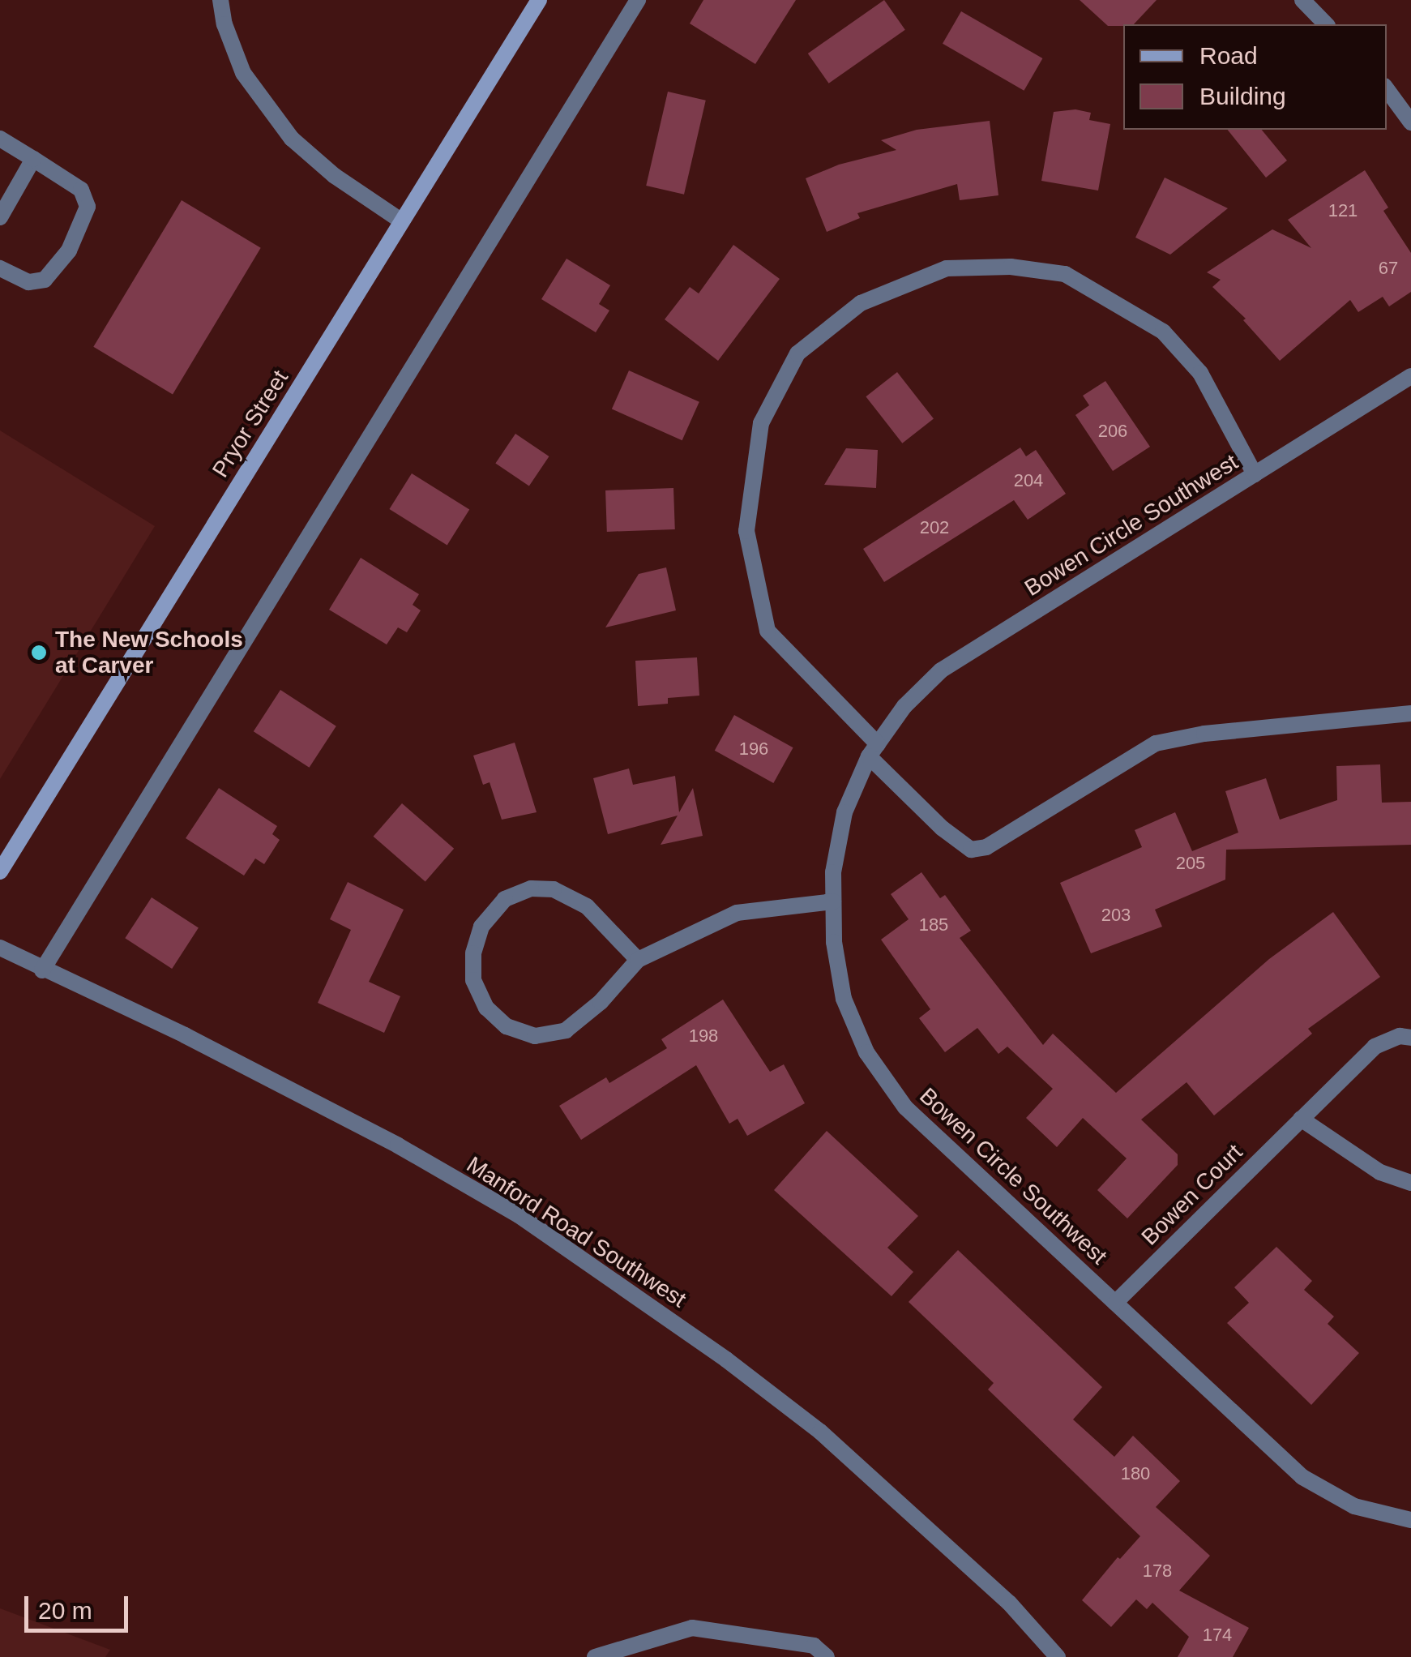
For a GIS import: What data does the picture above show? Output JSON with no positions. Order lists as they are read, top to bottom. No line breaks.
{"streets":{"main road":["Pryor Street"],"street":["Bowen Circle Southwest","Bowen Court","Manford Road Southwest"]},"crossings":[["Bowen Circle Southwest","Bowen Court"]],"places":["The New Schools at Carver"],"house_numbers":["121","67","206","204","202","196","205","203","185","198","180","178","174"],"legend":["Road","Building"],"scale_bar":"20 m"}
